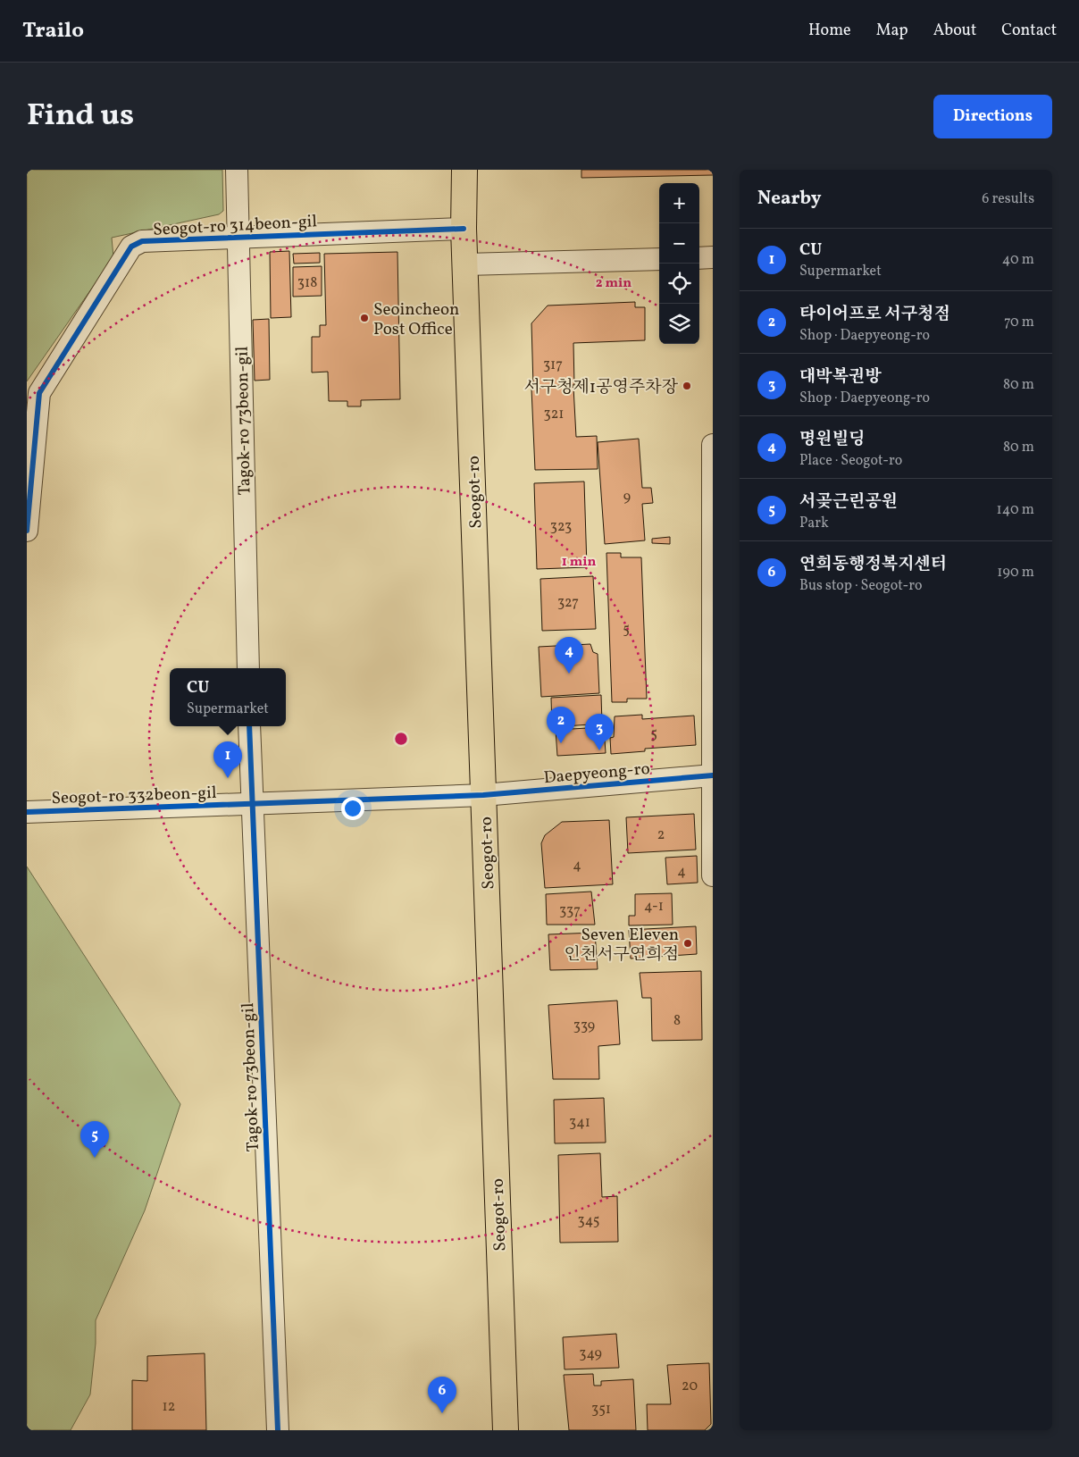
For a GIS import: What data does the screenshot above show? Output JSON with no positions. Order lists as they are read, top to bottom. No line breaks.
{"streets":{"main road":["Seogot-ro"],"street":["Seogot-ro 314beon-gil","Tagok-ro 73beon-gil","Daepyeong-ro","Seogot-ro 332beon-gil"]},"crossings":[["Seogot-ro 314beon-gil","Tagok-ro 73beon-gil"],["Seogot-ro 314beon-gil","Seogot-ro"],["Tagok-ro 73beon-gil","Seogot-ro 332beon-gil"],["Seogot-ro","Daepyeong-ro"],["Seogot-ro","Seogot-ro 332beon-gil"],["Daepyeong-ro","Seogot-ro 332beon-gil"]],"places":["Seoincheon Post Office","서구청제1공영주차장","Seven Eleven 인천서구연희점"],"house_numbers":["318","317","321","9","323","327","5","5","2","4","4","4-1","337","8","339","341","345","349","20","12","351"],"page":{"header":"Trailo","nav":["Home","Map","About","Contact"],"title":"Find us","buttons":"Directions","heading":["Nearby","6 results"],"map_buttons":["+","−"],"list":[{"mark":"1","name":"CU","note":"Supermarket","value":"40 m"},{"mark":"2","name":"타이어프로 서구청점","note":"Shop · Daepyeong-ro","value":"70 m"},{"mark":"3","name":"대박복권방","note":"Shop · Daepyeong-ro","value":"80 m"},{"mark":"4","name":"명원빌딩","note":"Place · Seogot-ro","value":"80 m"},{"mark":"5","name":"서곶근린공원","note":"Park","value":"140 m"},{"mark":"6","name":"연희동행정복지센터","note":"Bus stop · Seogot-ro","value":"190 m"}],"pins":["4","2","3","1","5","6"],"popup":["CU","Supermarket"]},"rings":["2 min","1 min"]}
